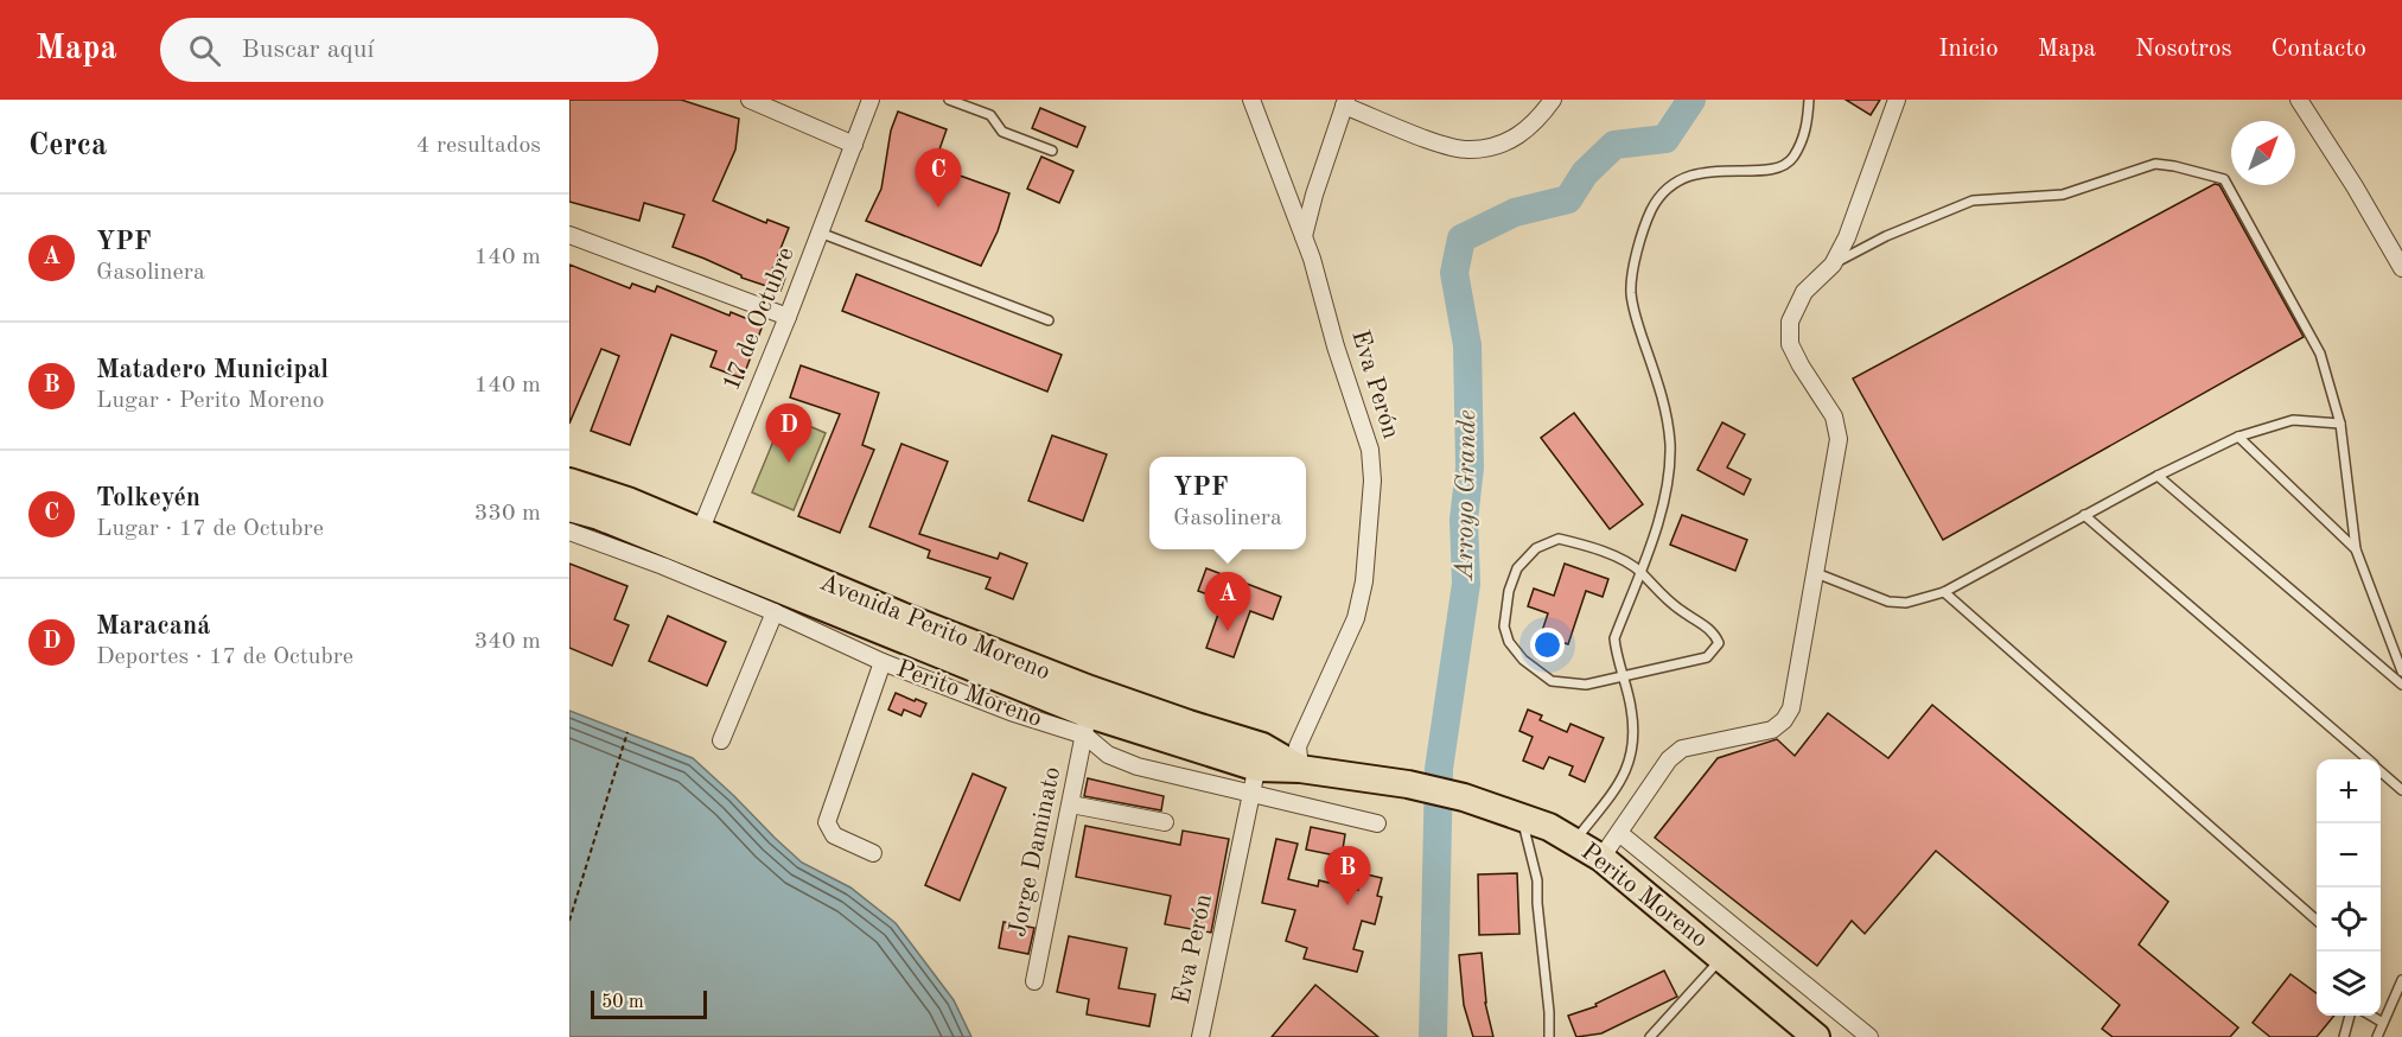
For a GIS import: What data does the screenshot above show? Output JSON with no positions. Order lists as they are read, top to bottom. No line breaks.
{"streets":{"main road":["Avenida Perito Moreno","Perito Moreno"],"street":["17 de Octubre","Eva Perón","Jorge Daminato"]},"crossings":[["17 de Octubre","Avenida Perito Moreno"],["Eva Perón","Avenida Perito Moreno"],["Eva Perón","Perito Moreno"],["Avenida Perito Moreno","Perito Moreno"],["Avenida Perito Moreno","Jorge Daminato"],["Perito Moreno","Jorge Daminato"]],"water":["Arroyo Grande"],"scale_bar":"50 m","north":"top right","page":{"header":"Mapa","search":"Buscar aquí","nav":["Inicio","Mapa","Nosotros","Contacto"],"heading":["Cerca","4 resultados"],"pins":["C","D","A","B"],"list":[{"mark":"A","name":"YPF","note":"Gasolinera","value":"140 m"},{"mark":"B","name":"Matadero Municipal","note":"Lugar · Perito Moreno","value":"140 m"},{"mark":"C","name":"Tolkeyén","note":"Lugar · 17 de Octubre","value":"330 m"},{"mark":"D","name":"Maracaná","note":"Deportes · 17 de Octubre","value":"340 m"}],"popup":["YPF","Gasolinera"],"map_buttons":["+","−"],"scale":"50 m"}}
